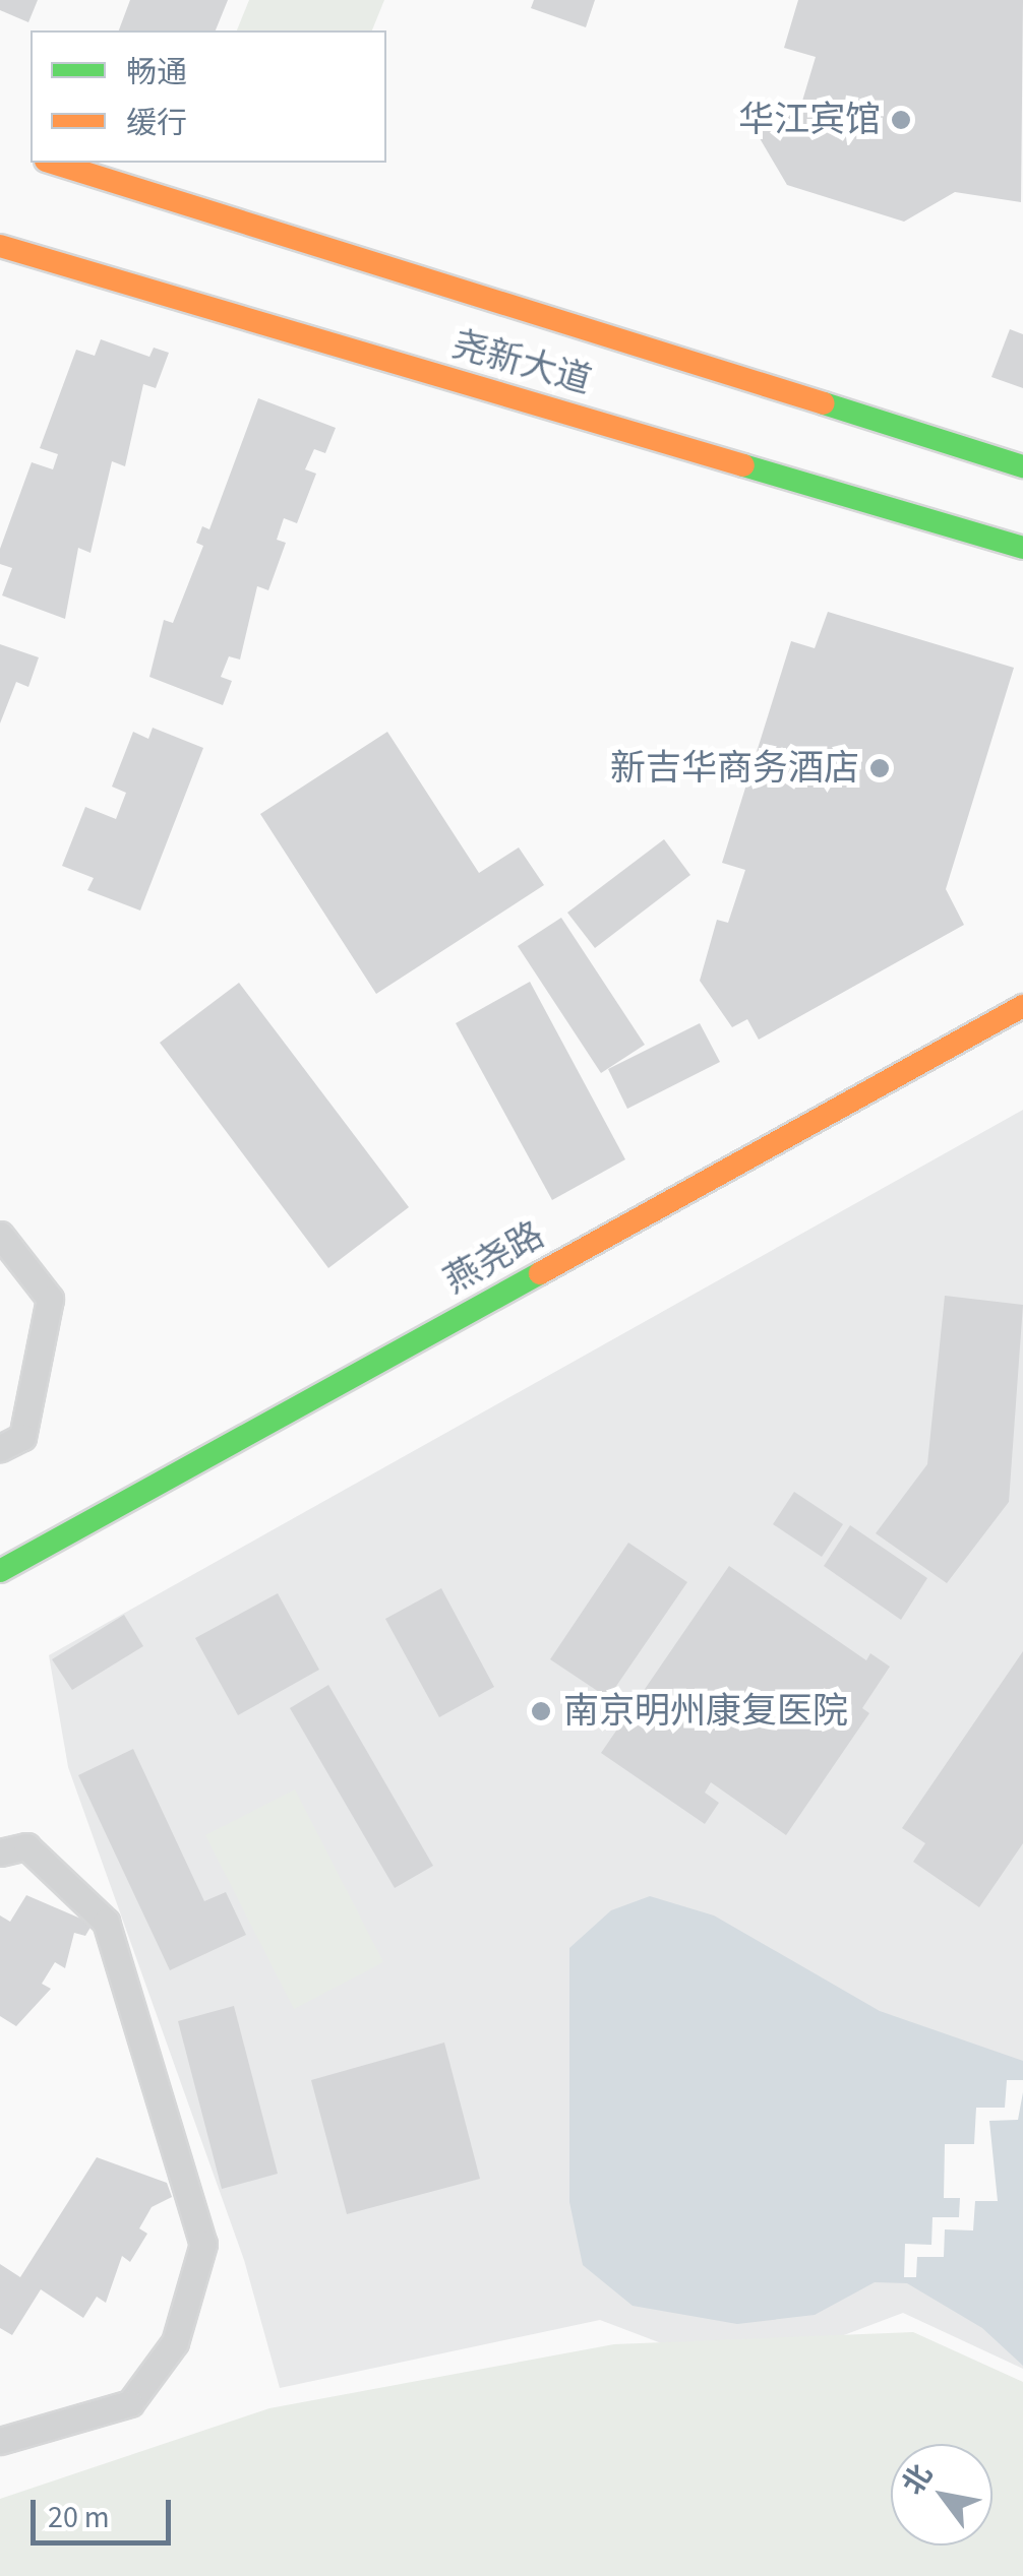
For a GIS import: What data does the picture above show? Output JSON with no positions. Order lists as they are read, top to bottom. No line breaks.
{"streets":{"main road":["尧新大道","燕尧路"]},"places":["华江宾馆","新吉华商务酒店","南京明州康复医院"],"legend":["畅通","缓行"],"scale_bar":"20 m","north":"top left"}
